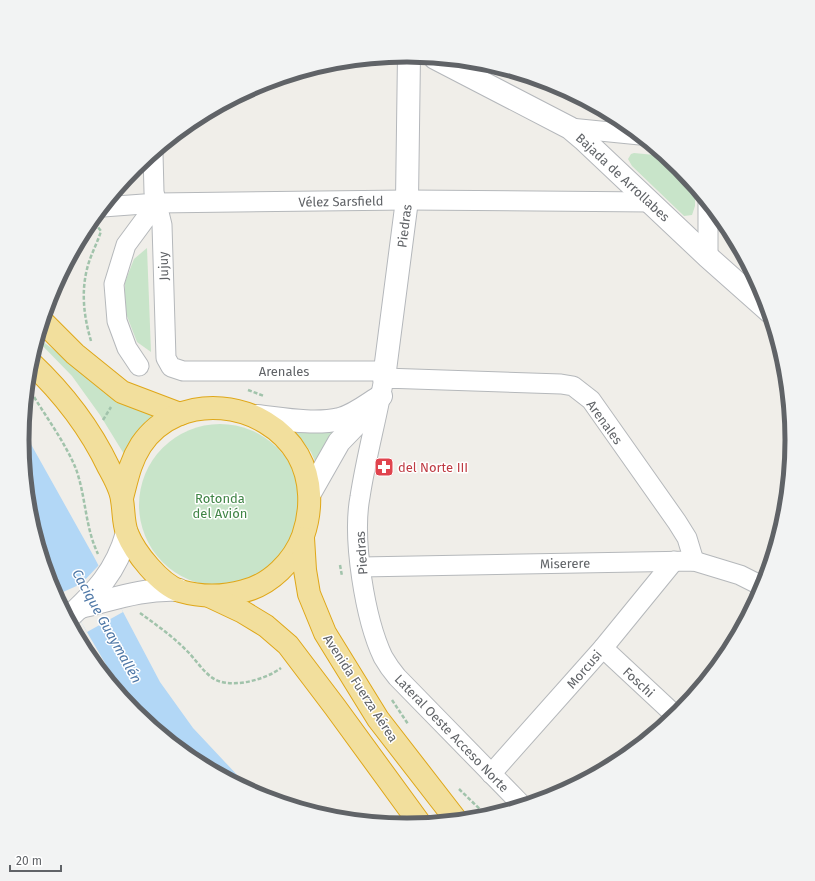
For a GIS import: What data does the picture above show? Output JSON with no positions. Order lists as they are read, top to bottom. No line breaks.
{"streets":{"highway":["Avenida Fuerza Aérea"],"street":["Bajada de Arrollabes","Vélez Sarsfield","Piedras","Jujuy","Arenales","Miserere","Morcusi","Foschi","Lateral Oeste Acceso Norte"]},"crossings":[["Bajada de Arrollabes","Vélez Sarsfield"],["Vélez Sarsfield","Piedras"],["Vélez Sarsfield","Jujuy"],["Piedras","Arenales"],["Piedras","Miserere"],["Piedras","Lateral Oeste Acceso Norte"],["Jujuy","Arenales"],["Arenales","Miserere"],["Miserere","Morcusi"],["Morcusi","Foschi"],["Morcusi","Lateral Oeste Acceso Norte"]],"water":["Cacique Guaymallén"],"parks":["Rotonda del Avión"],"places":{"pharmacy":["del Norte III"]},"scale_bar":"20 m"}
